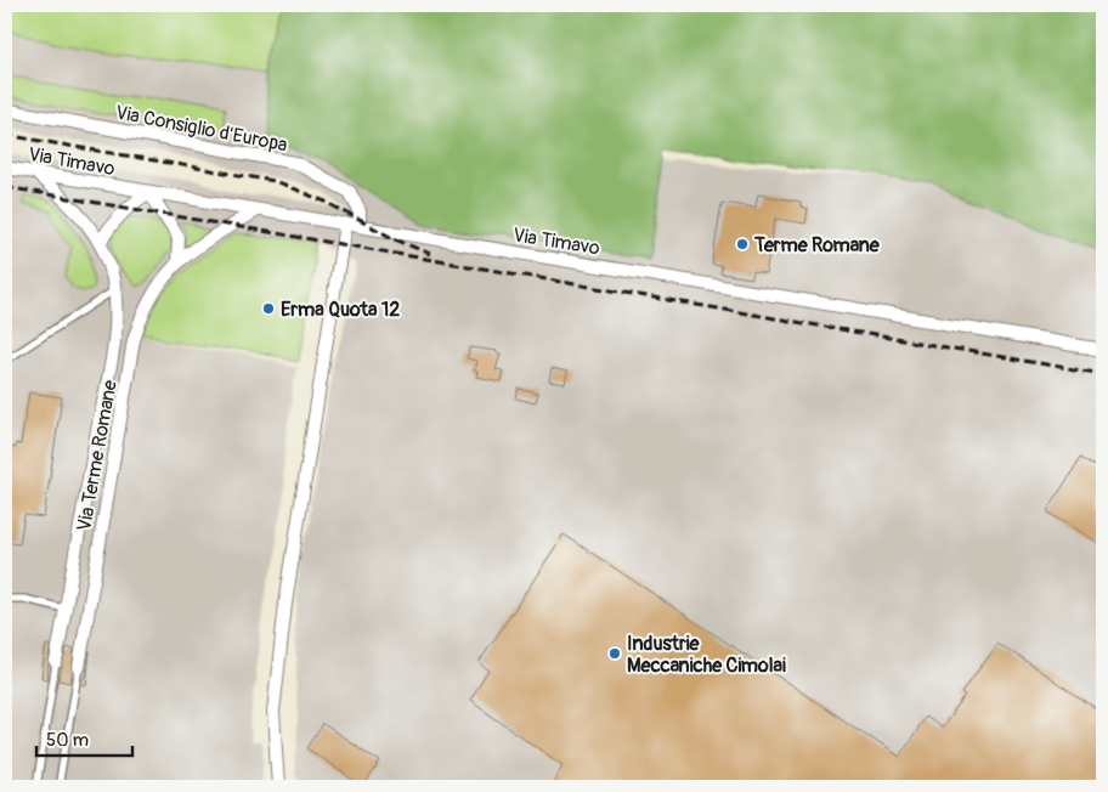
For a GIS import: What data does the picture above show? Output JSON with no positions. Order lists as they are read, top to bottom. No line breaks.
{"streets":{"street":["Via Consiglio d'Europa","Via Timavo","Via Terme Romane"]},"crossings":[["Via Consiglio d'Europa","Via Timavo"],["Via Timavo","Via Terme Romane"]],"places":["Terme Romane","Erma Quota 12","Industrie Meccaniche Cimolai"],"scale_bar":"50 m"}
